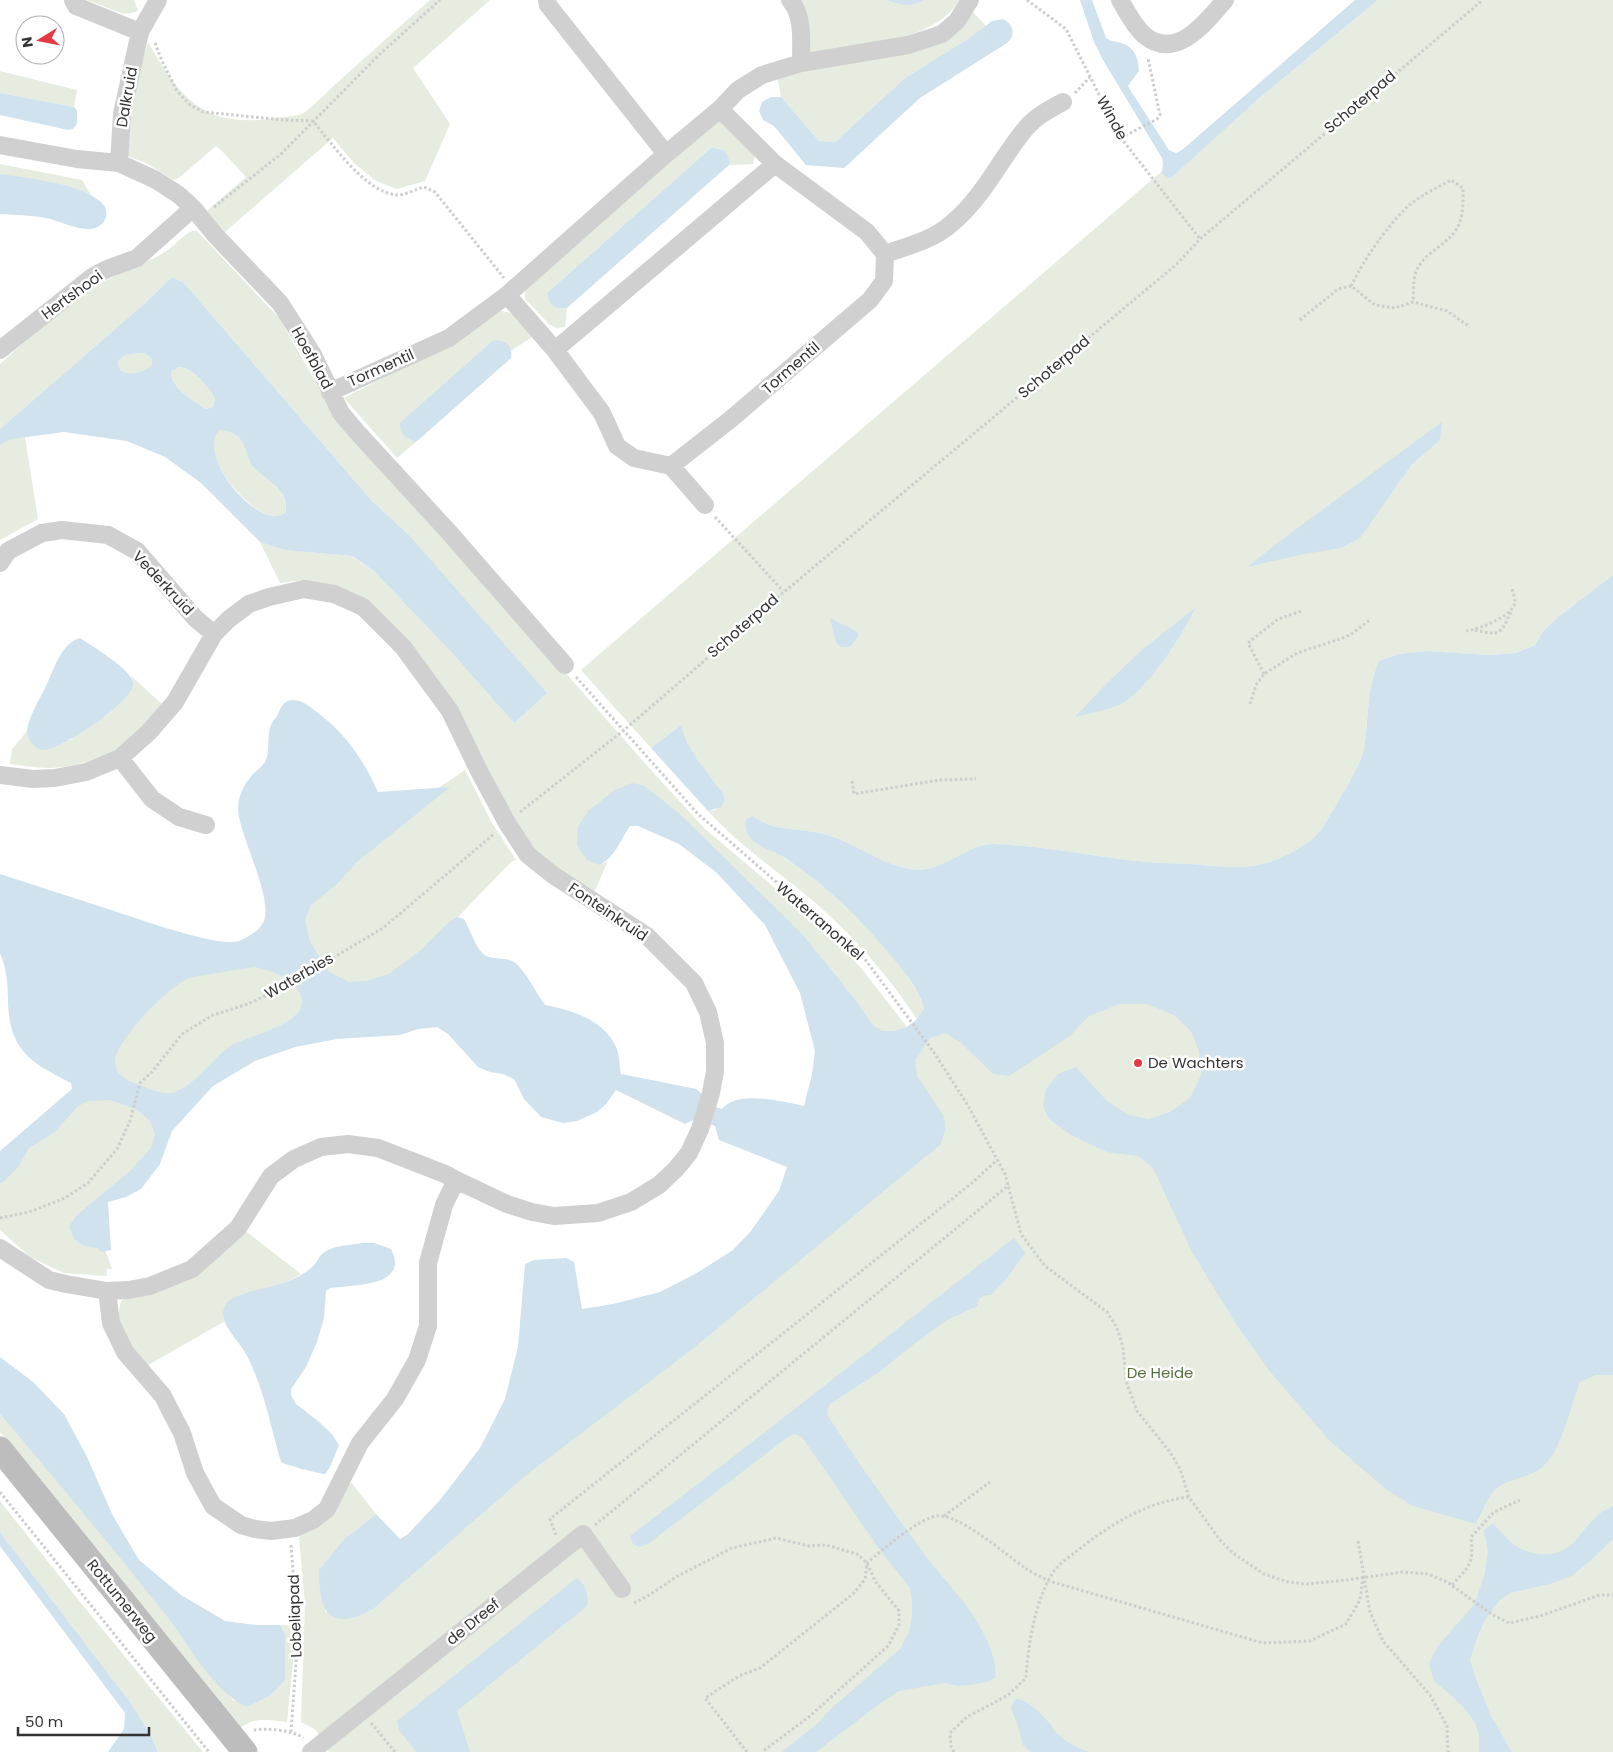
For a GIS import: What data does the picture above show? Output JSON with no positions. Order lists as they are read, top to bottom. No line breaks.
{"streets":{"main road":["Rottumerweg"],"street":["Dalkruid","Hertshooi","Hoefblad","Tormentil","Vederkruid","Fonteinkruid","de Dreef"],"path":["Schoterpad","Winde","Waterranonkel","Waterbies","Lobeliapad"]},"crossings":[["Dalkruid","Hoefblad"],["Schoterpad","Winde"],["Schoterpad","Waterranonkel"],["Schoterpad","Waterbies"],["Hertshooi","Hoefblad"],["Hoefblad","Tormentil"],["Vederkruid","Fonteinkruid"],["Fonteinkruid","Waterbies"],["Waterranonkel","Waterbies"]],"parks":["De Heide"],"places":["De Wachters"],"scale_bar":"50 m","north":"left"}
